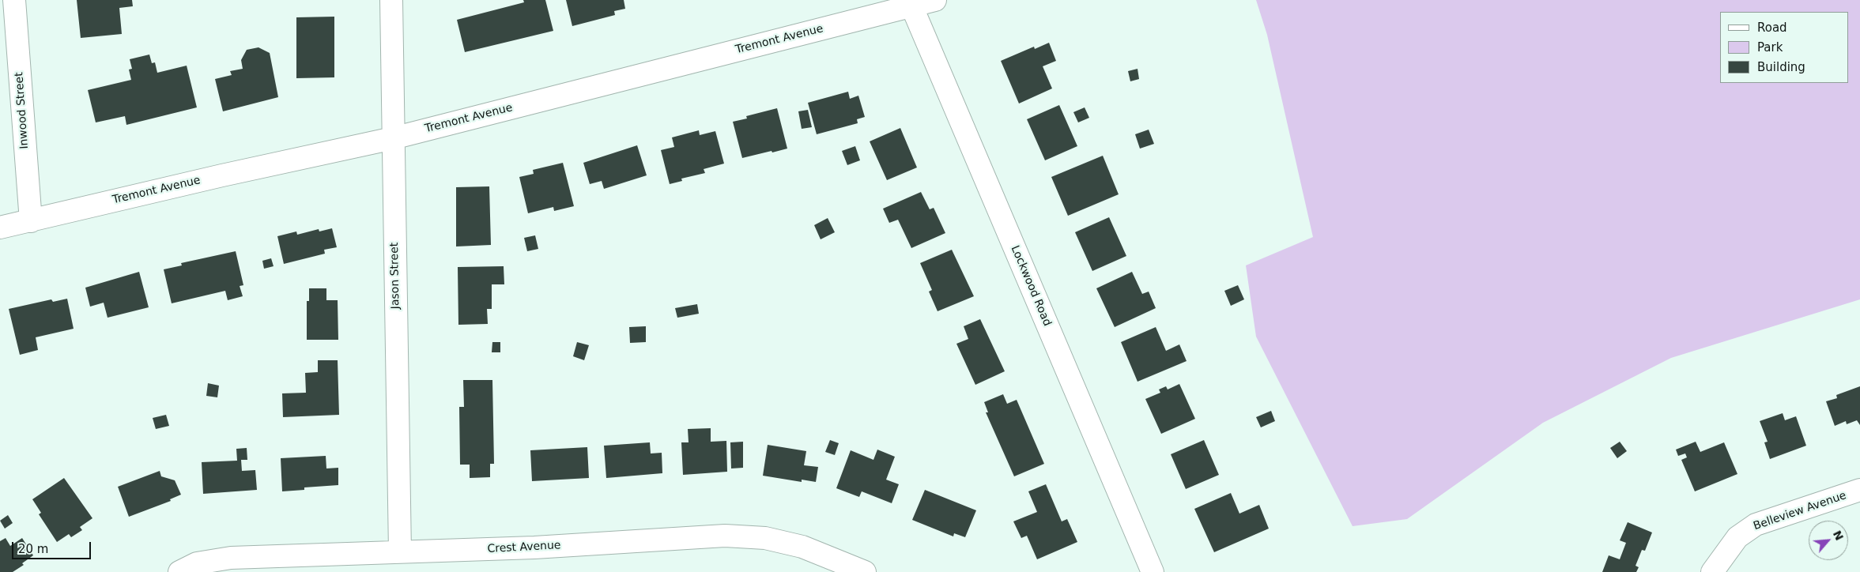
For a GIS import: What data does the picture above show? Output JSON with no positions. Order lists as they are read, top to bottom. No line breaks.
{"streets":{"street":["Tremont Avenue","Inwood Street","Jason Street","Lockwood Road","Belleview Avenue","Crest Avenue"]},"crossings":[["Tremont Avenue","Inwood Street"],["Tremont Avenue","Jason Street"],["Tremont Avenue","Lockwood Road"],["Jason Street","Crest Avenue"]],"legend":["Road","Park","Building"],"scale_bar":"20 m","north":"top right"}
